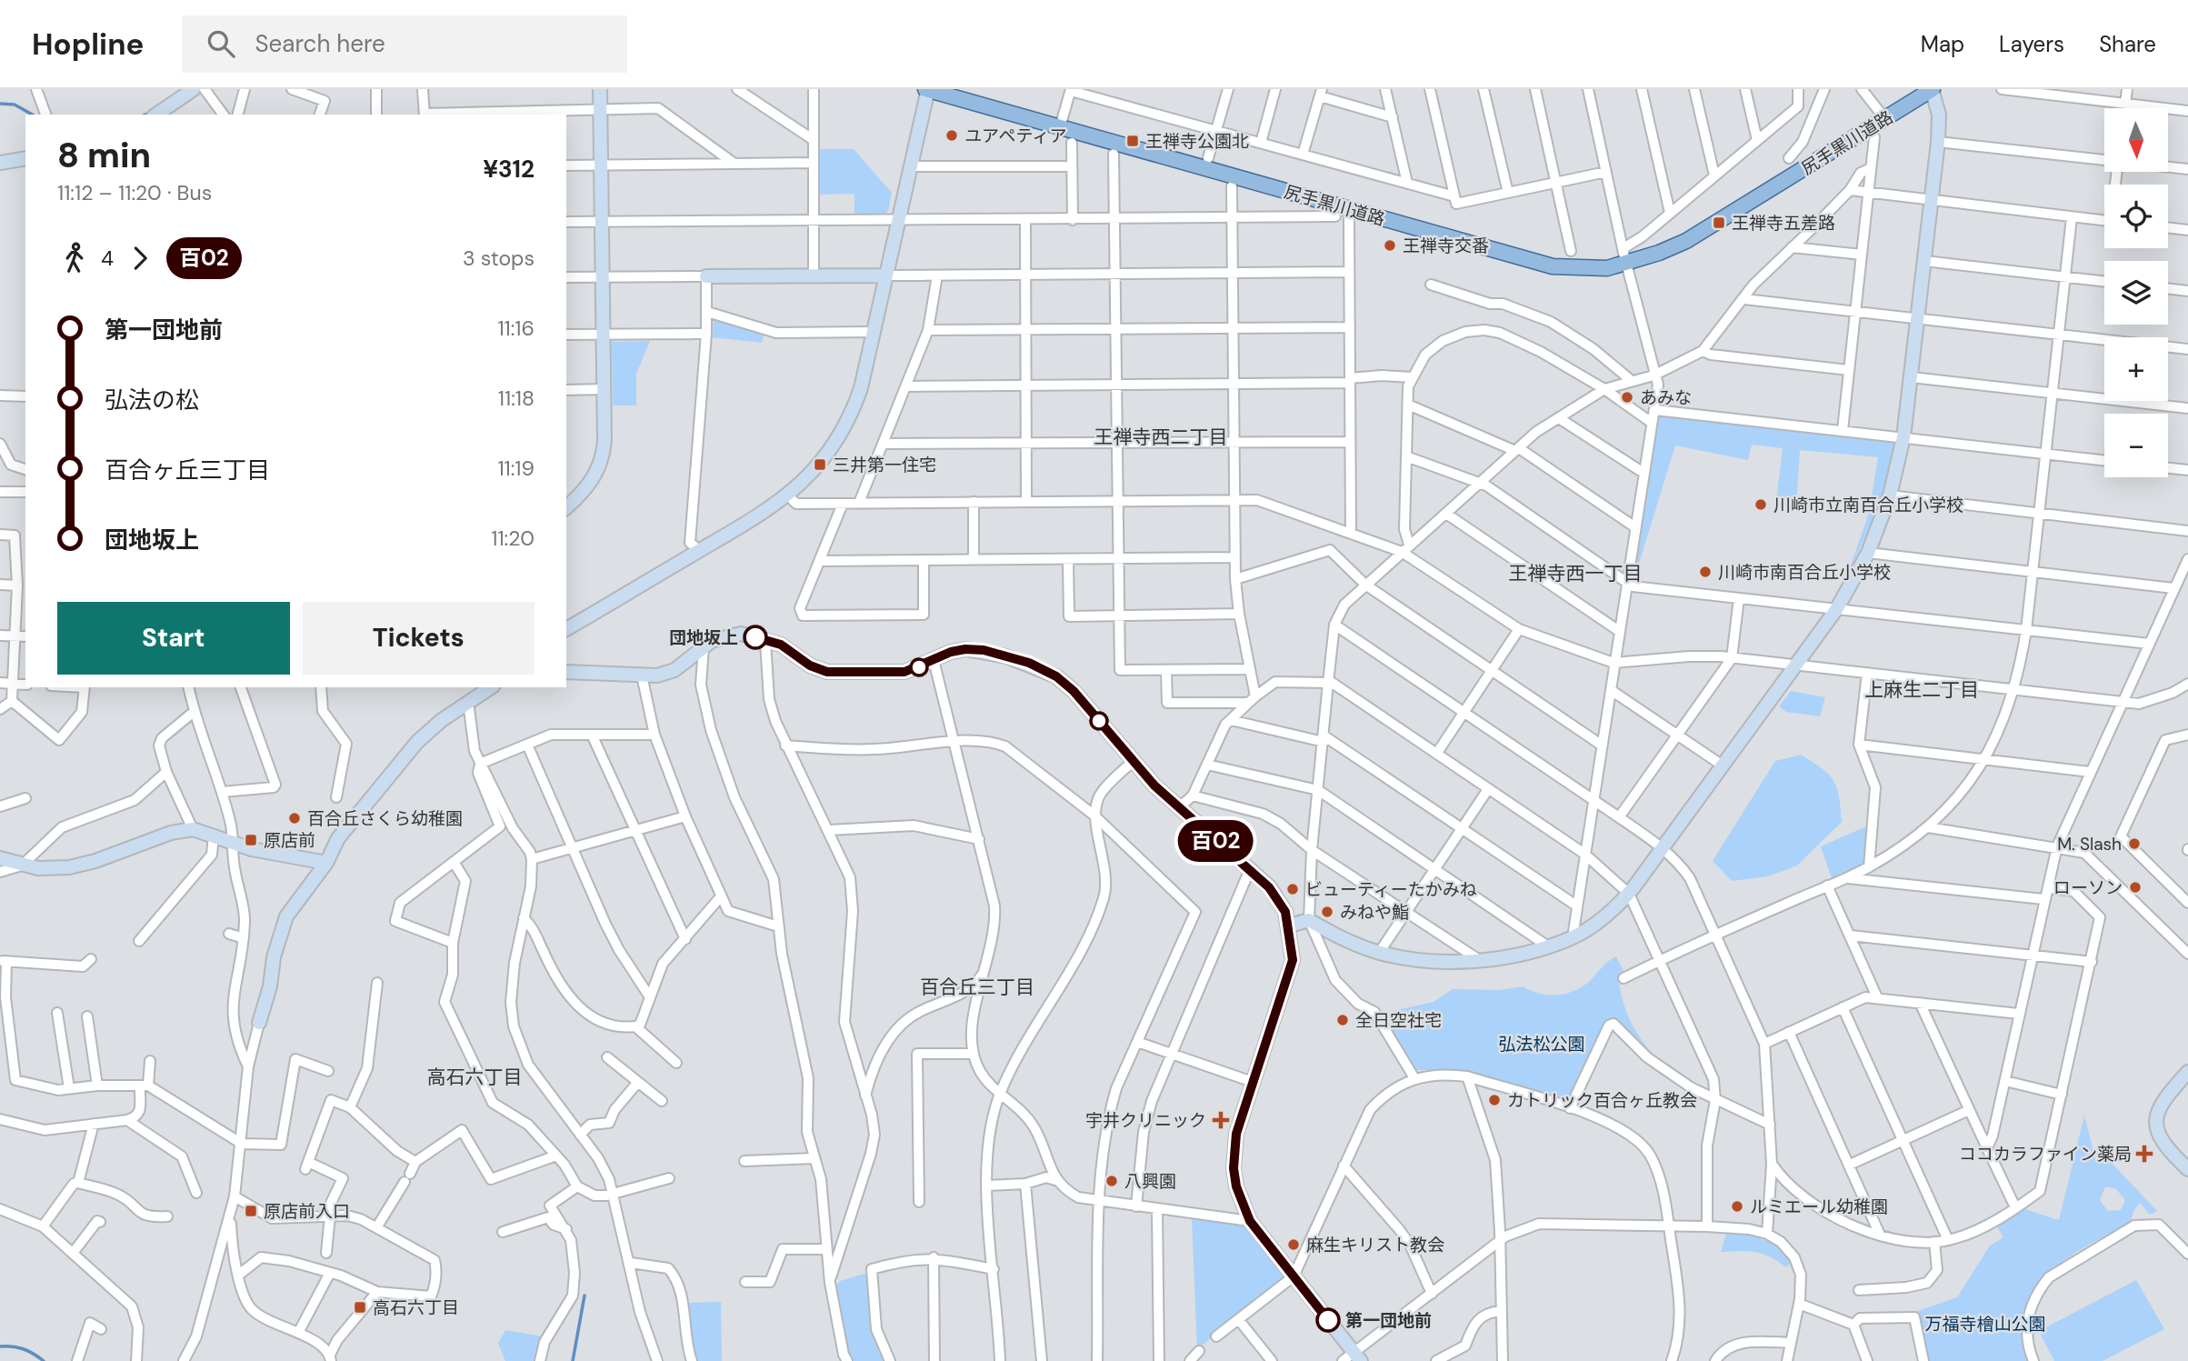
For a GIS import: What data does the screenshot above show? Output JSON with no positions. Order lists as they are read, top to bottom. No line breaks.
{"streets":{"main road":["尻手黒川道路"]},"districts":["王禅寺西二丁目","王禅寺西一丁目","上麻生二丁目","百合丘三丁目","高石六丁目"],"parks":["弘法松公園","万福寺檜山公園"],"places":{"other":["ユアペティア","王禅寺交番","あみな","川崎市立南百合丘小学校","川崎市南百合丘小学校","団地坂上","百合丘さくら幼稚園","M. Slash","ローソン","ビューティーたかみね","みねや鮨","全日空社宅","カトリック百合ヶ丘教会","八興園","ルミエール幼稚園","麻生キリスト教会","第一団地前"],"transit":["王禅寺公園北","王禅寺五差路","三井第一住宅","原店前","原店前入口","高石六丁目"],"health":["宇井クリニック","ココカラファイン薬局"]},"lines":["bus line 百02"],"north":"bottom","page":{"header":"Hopline","search":"Search here","nav":["Map","Layers","Share"],"on_map":"百02","map_buttons":["+","−"],"heading":["8 min","11:12 – 11:20 · Bus","¥312"],"legs":["4","百02","3 stops"],"list":[{"name":"第一団地前","value":"11:16"},{"name":"弘法の松","value":"11:18"},{"name":"百合ヶ丘三丁目","value":"11:19"},{"name":"団地坂上","value":"11:20"}],"buttons":["Start","Tickets"]}}
